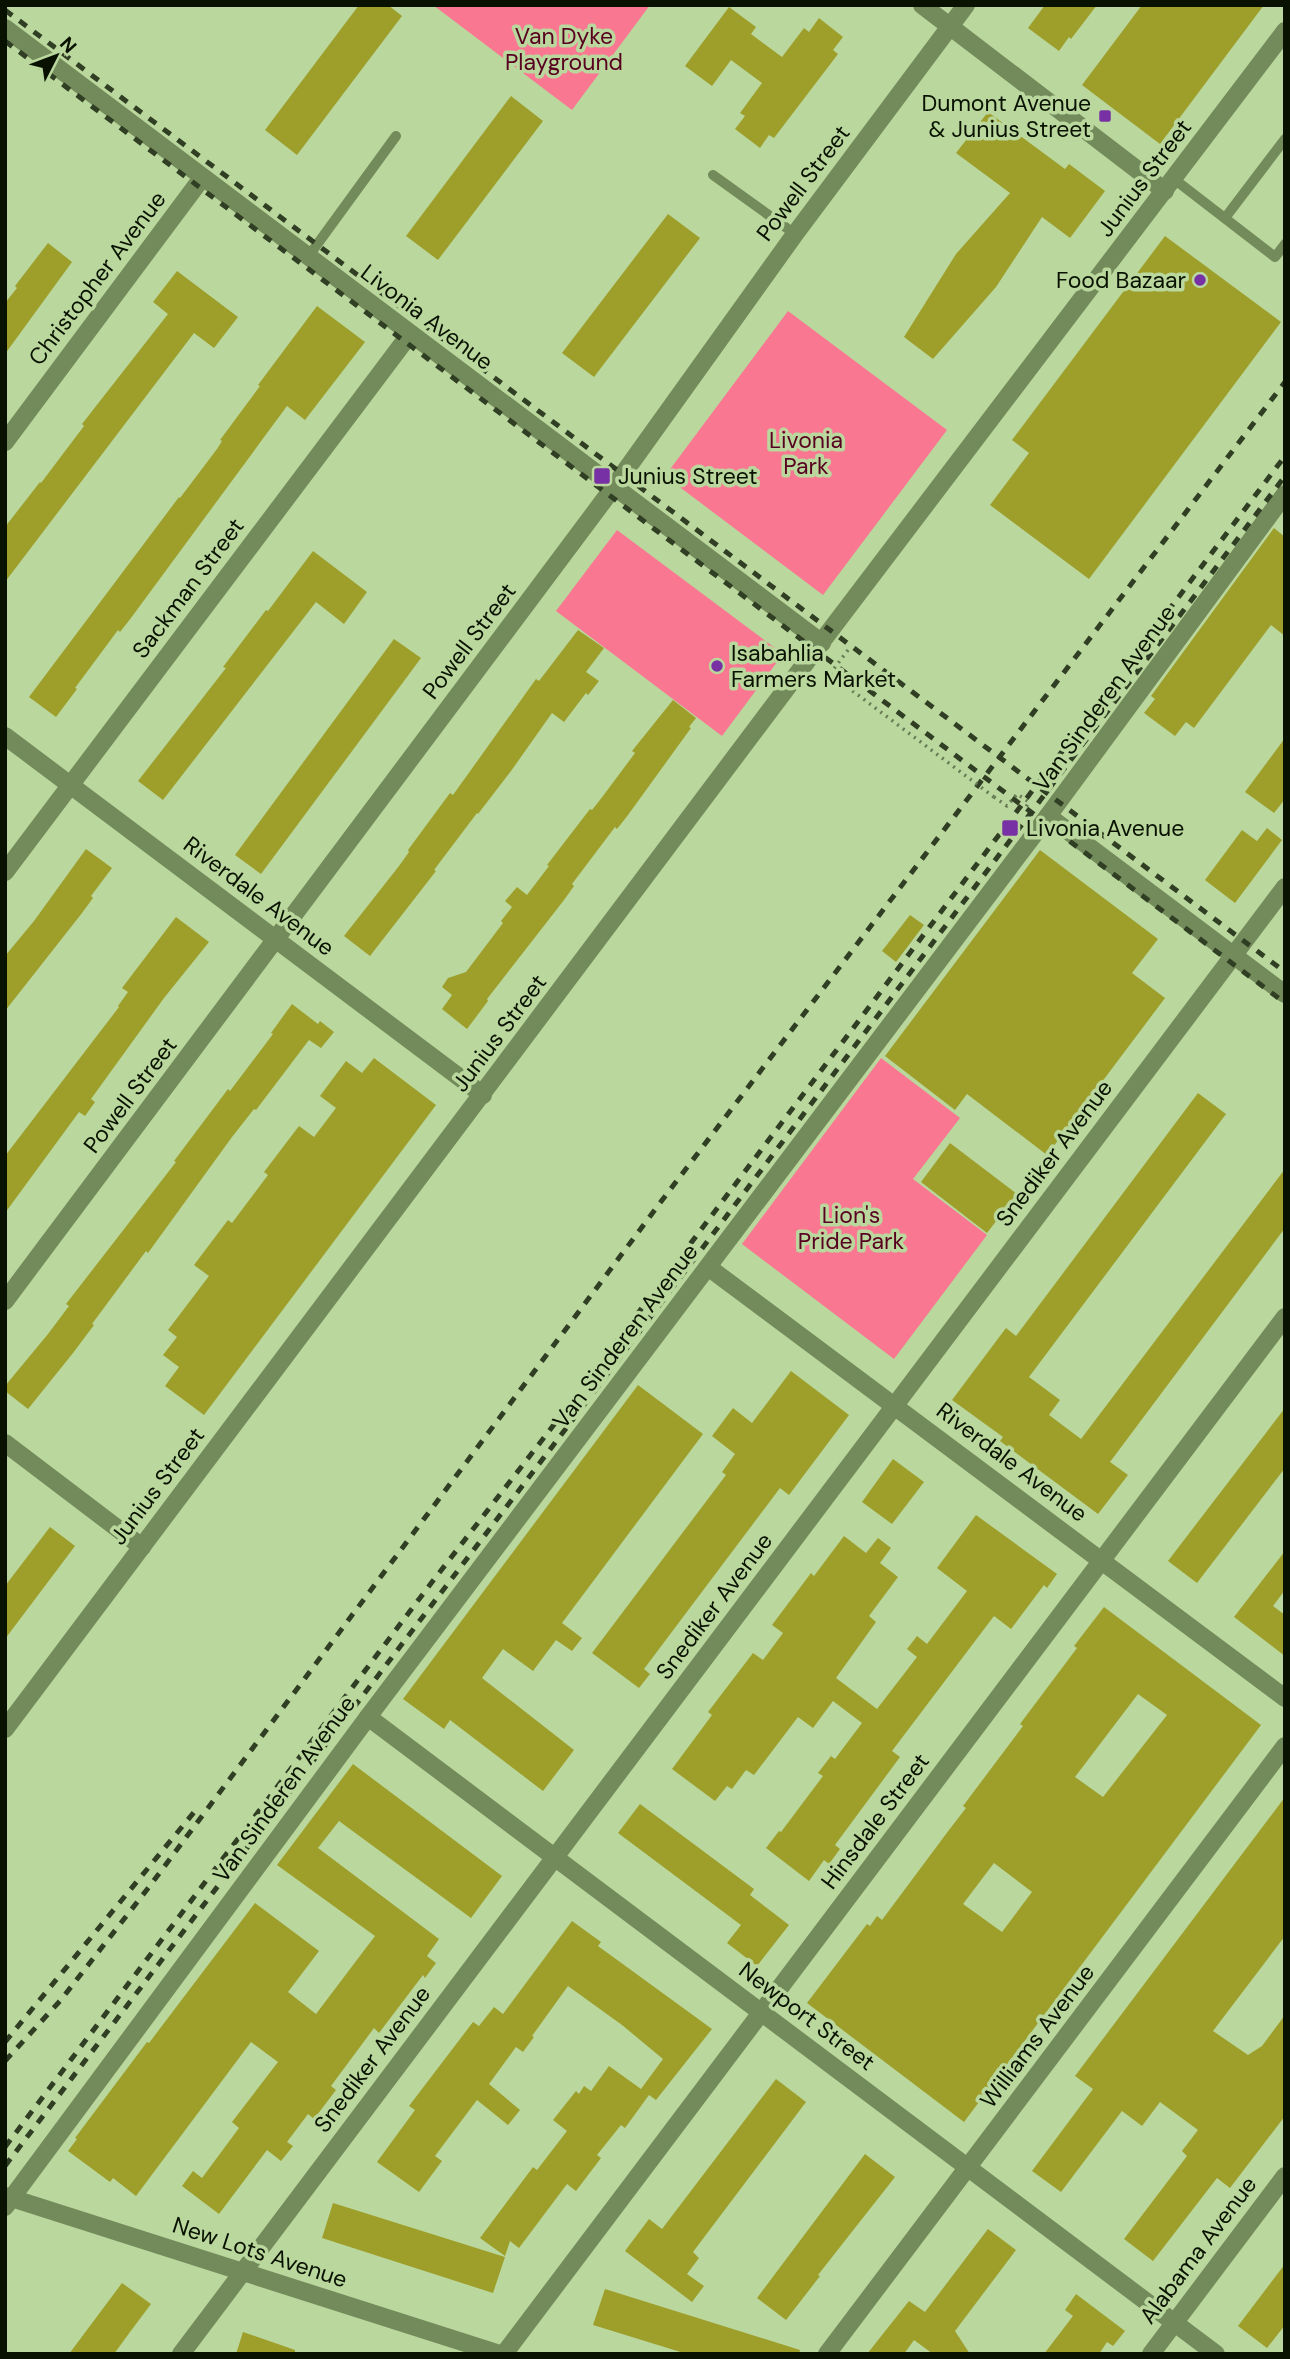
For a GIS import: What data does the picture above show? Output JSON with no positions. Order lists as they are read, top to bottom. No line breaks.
{"streets":{"street":["Junius Street","Powell Street","Christopher Avenue","Livonia Avenue","Sackman Street","Van Sinderen Avenue","Riverdale Avenue","Snediker Avenue","Hinsdale Street","Newport Street","Williams Avenue","Alabama Avenue","New Lots Avenue"]},"crossings":[["Junius Street","Livonia Avenue"],["Junius Street","Riverdale Avenue"],["Powell Street","Livonia Avenue"],["Powell Street","Riverdale Avenue"],["Christopher Avenue","Livonia Avenue"],["Livonia Avenue","Sackman Street"],["Sackman Street","Riverdale Avenue"],["Van Sinderen Avenue","Riverdale Avenue"],["Van Sinderen Avenue","Newport Street"],["Van Sinderen Avenue","New Lots Avenue"],["Riverdale Avenue","Snediker Avenue"],["Riverdale Avenue","Hinsdale Street"],["Snediker Avenue","Newport Street"],["Snediker Avenue","New Lots Avenue"],["Hinsdale Street","Newport Street"],["Hinsdale Street","New Lots Avenue"],["Newport Street","Williams Avenue"],["Newport Street","Alabama Avenue"]],"parks":["Van Dyke Playground","Livonia Park","Lion's Pride Park"],"places":{"transit":["Dumont Avenue & Junius Street","Junius Street","Livonia Avenue"],"other":["Food Bazaar","Isabahlia Farmers Market"]},"north":"top right"}
